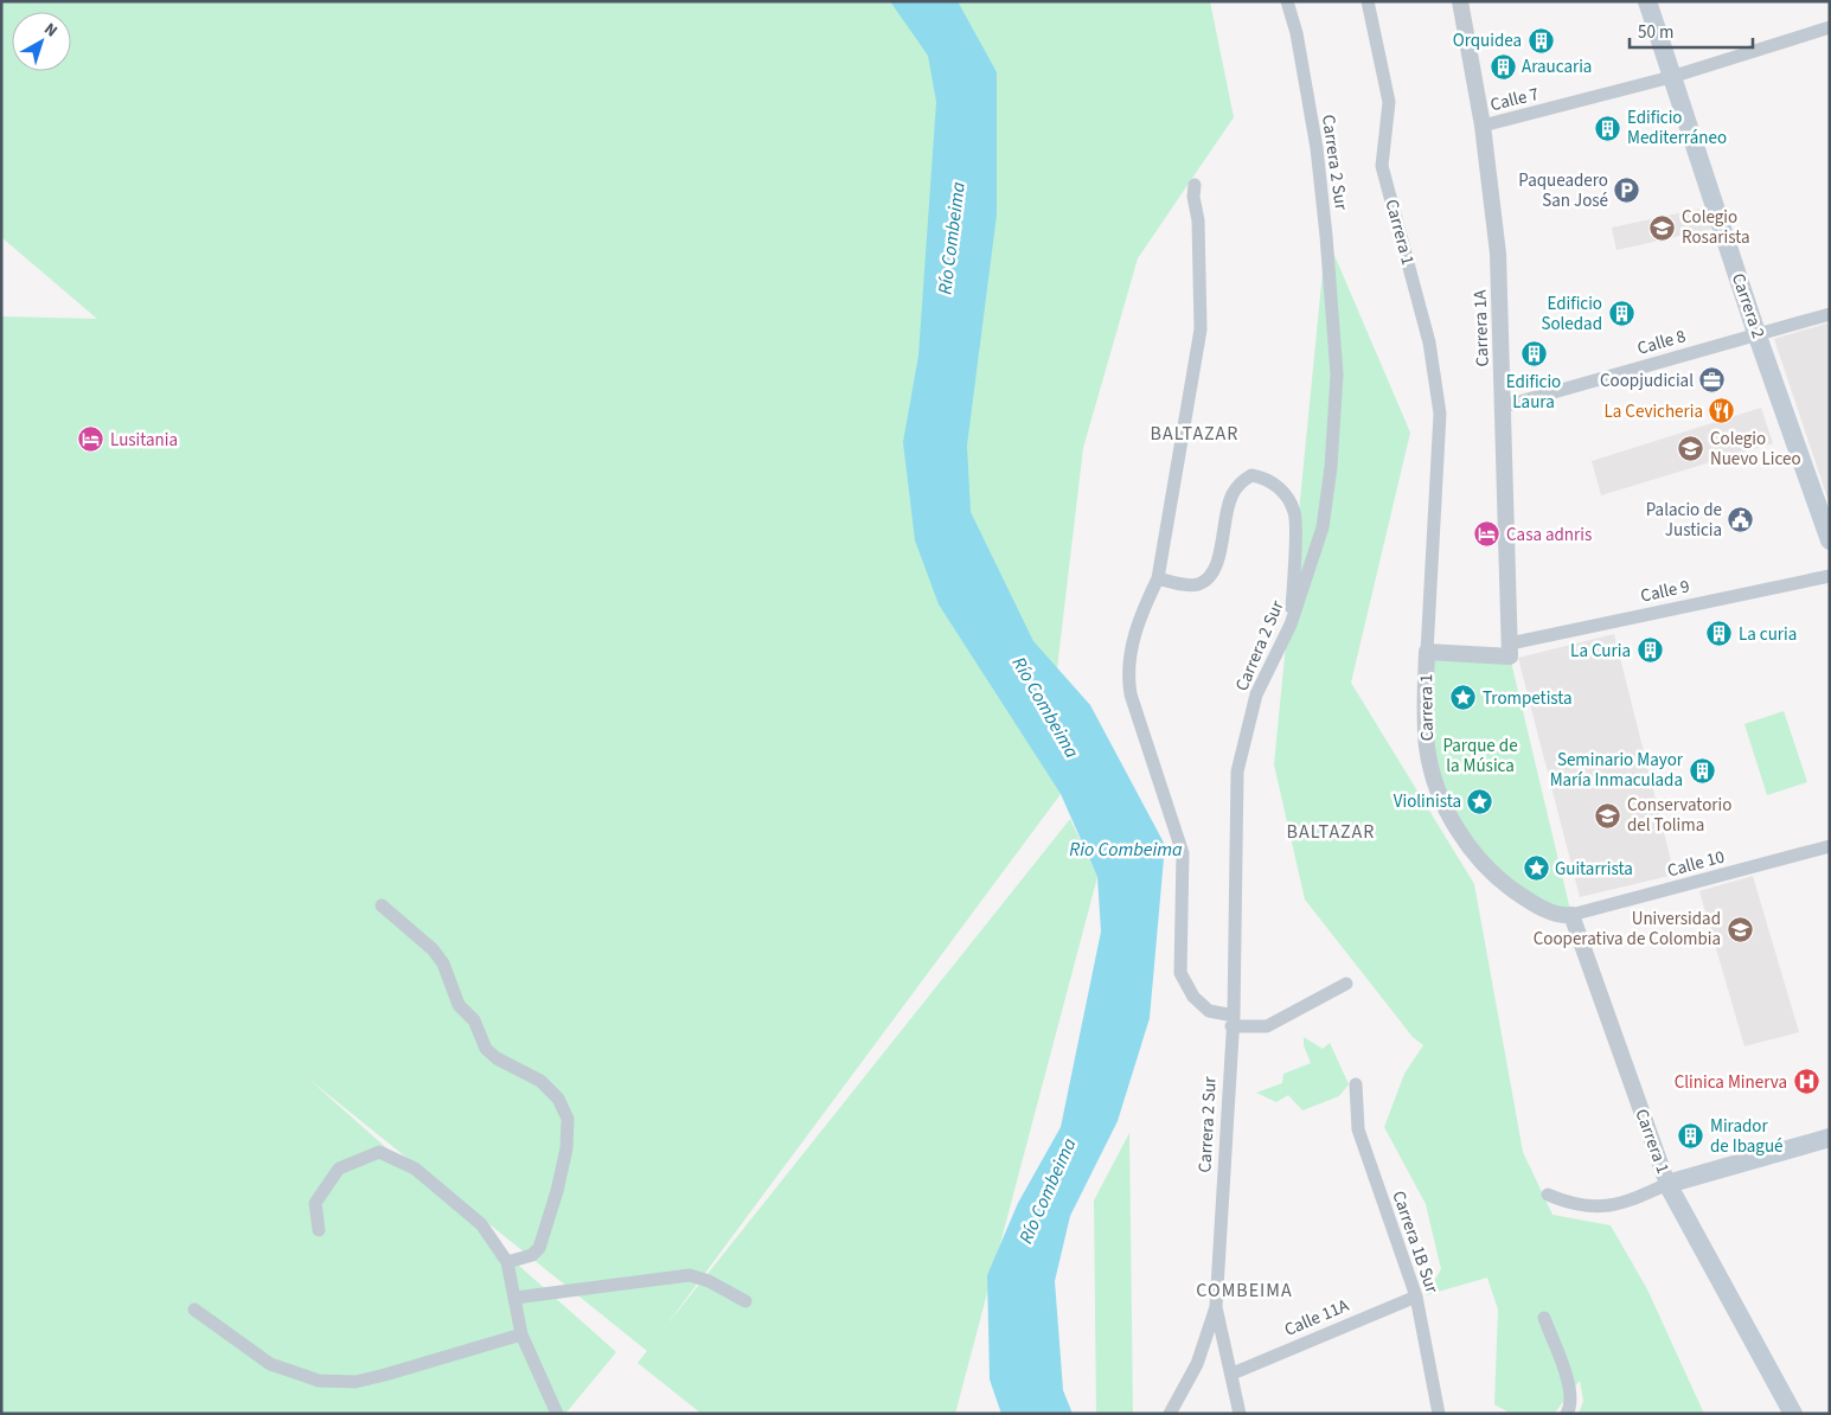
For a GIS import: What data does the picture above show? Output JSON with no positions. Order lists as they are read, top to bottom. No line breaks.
{"streets":{"main road":["Carrera 1","Carrera 2"],"street":["Calle 7","Carrera 2 Sur","Carrera 1A","Calle 8","Calle 9","Calle 10","Carrera 1B Sur","Calle 11A"]},"crossings":[["Calle 7","Carrera 2"],["Calle 7","Carrera 1A"],["Carrera 2 Sur","Calle 11A"],["Carrera 1","Calle 9"],["Carrera 1","Calle 10"],["Carrera 2","Calle 8"],["Carrera 1A","Calle 8"],["Carrera 1A","Calle 9"],["Carrera 1B Sur","Calle 11A"]],"districts":["BALTAZAR","BALTAZAR","COMBEIMA"],"water":["Río Combeima","Rio Combeima"],"parks":["Parque de la Música"],"places":{"building":["Orquidea","Araucaria","Edificio Mediterráneo","Edificio Soledad","Edificio Laura","La curia","La Curia","Seminario Mayor María Inmaculada","Mirador de Ibagué"],"parking":["Paqueadero San José"],"school or university":["Colegio Rosarista","Colegio Nuevo Liceo","Conservatorio del Tolima","Universidad Cooperativa de Colombia"],"office":["Coopjudicial"],"restaurant":["La Cevicheria"],"hotel":["Lusitania","Casa adnris"],"public building":["Palacio de Justicia"],"place":["Trompetista","Violinista","Guitarrista"],"hospital":["Clinica Minerva"]},"scale_bar":"50 m","north":"top right"}
